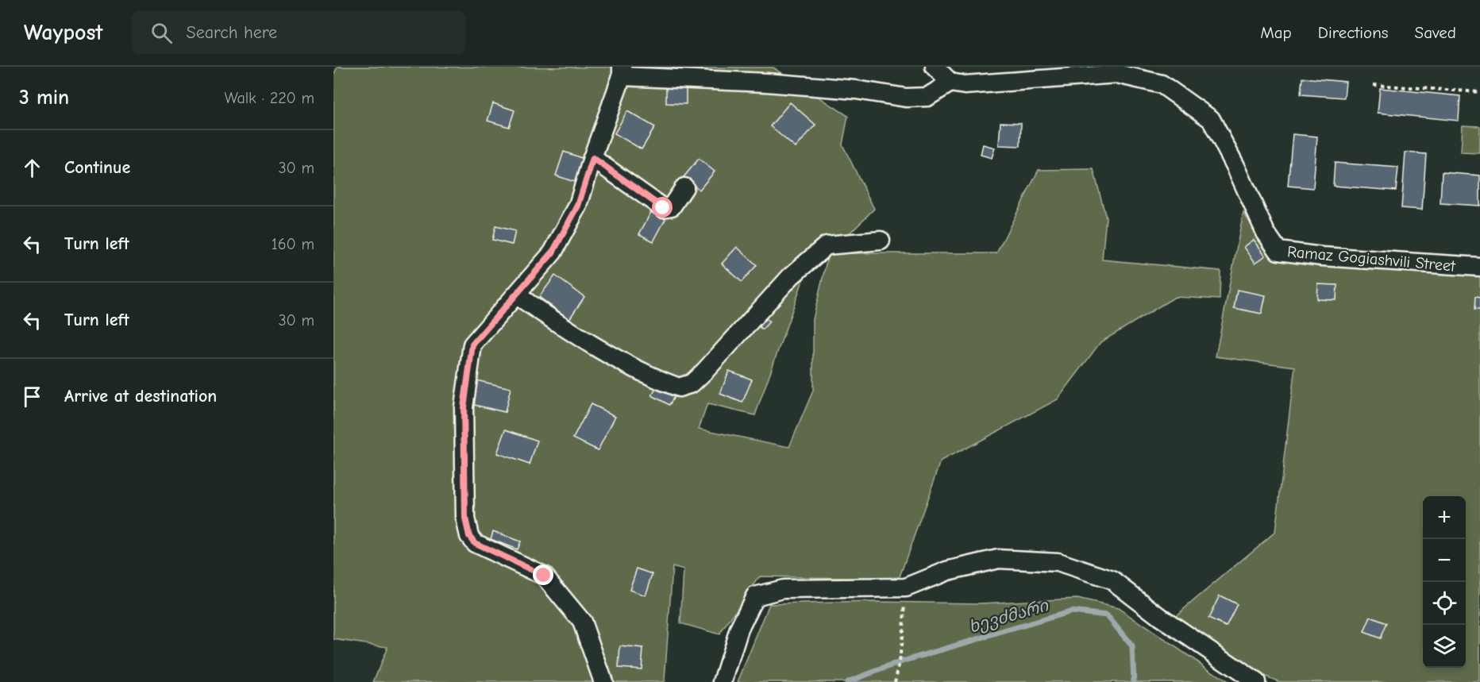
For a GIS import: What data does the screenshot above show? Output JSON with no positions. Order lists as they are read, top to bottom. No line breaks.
{"streets":{"street":["Ramaz Gogiashvili Street"]},"water":["ხევძმარი"],"page":{"header":"Waypost","search":"Search here","nav":["Map","Directions","Saved"],"heading":["3 min","Walk · 220 m"],"list":[["Continue","30 m"],["Turn left","160 m"],["Turn left","30 m"],"Arrive at destination"],"map_buttons":["+","−"]}}
